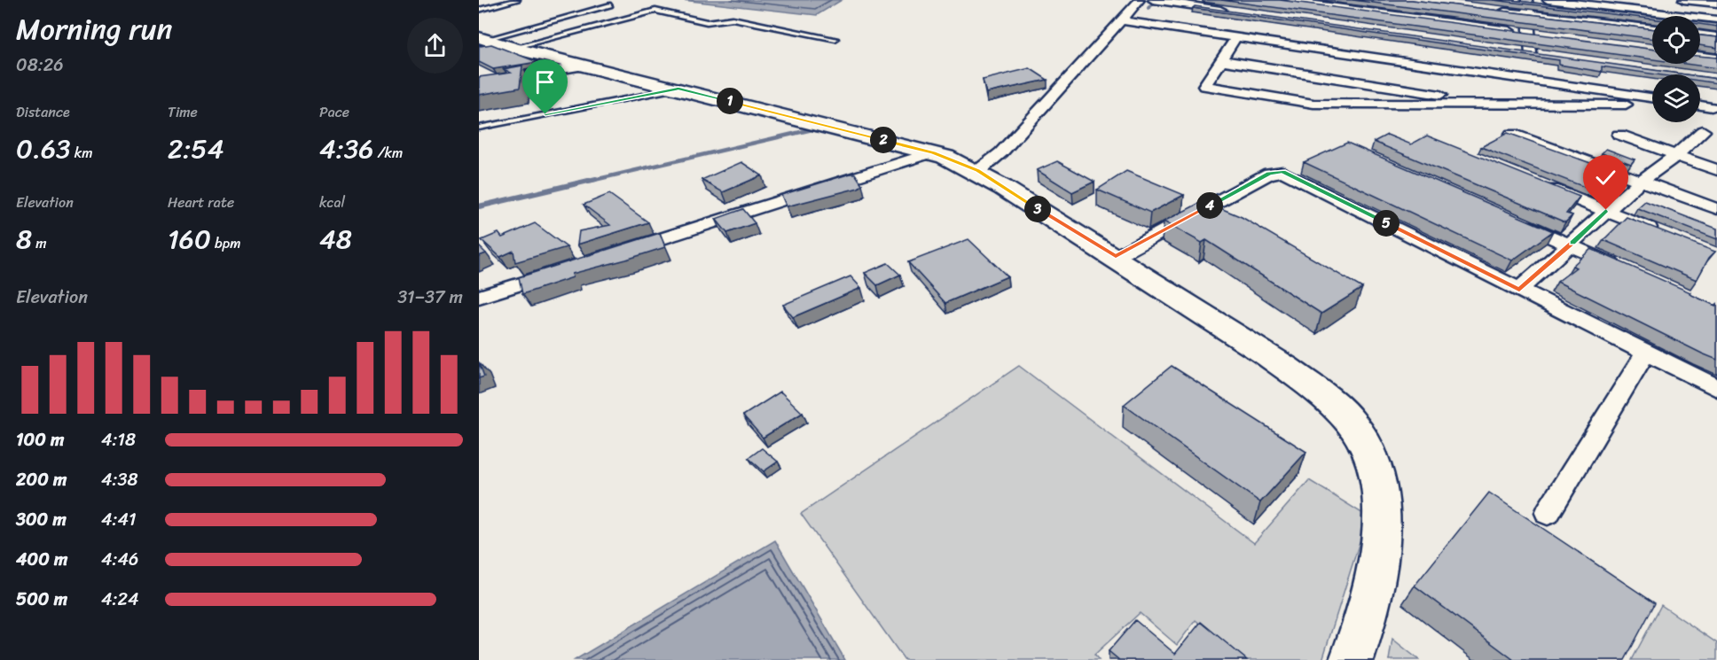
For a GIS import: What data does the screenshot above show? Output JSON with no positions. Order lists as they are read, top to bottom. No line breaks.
{"page":{"heading":["Morning run","08:26"],"pins":["1","2","4","3","5"],"stats":[["Distance","0.63 km"],["Time","2:54"],["Pace","4:36 /km"],["Elevation","8 m"],["Heart rate","160 bpm"],["kcal","48"]],"chart":["Elevation","31–37 m"],"list":[{"name":"100 m","note":"4:18"},{"name":"200 m","note":"4:38"},{"name":"300 m","note":"4:41"},{"name":"400 m","note":"4:46"},{"name":"500 m","note":"4:24"}]}}
